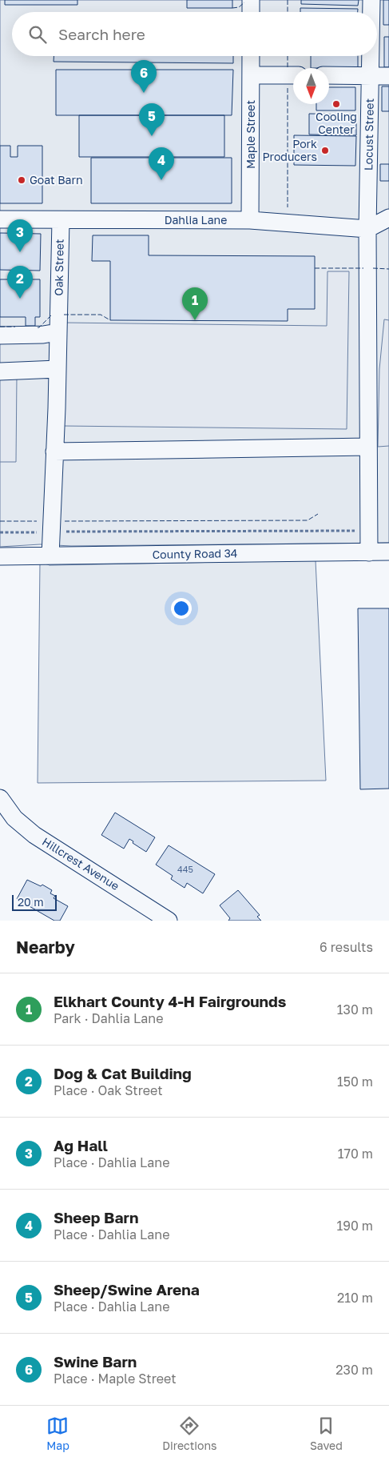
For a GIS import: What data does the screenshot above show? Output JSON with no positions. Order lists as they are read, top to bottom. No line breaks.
{"streets":{"street":["Maple Street","Locust Street","Dahlia Lane","Oak Street","County Road 34","Hillcrest Avenue"]},"crossings":[["Maple Street","Dahlia Lane"],["Locust Street","Dahlia Lane"],["Locust Street","County Road 34"],["Dahlia Lane","Oak Street"],["Oak Street","County Road 34"]],"places":["Cooling Center","Pork Producers","Goat Barn"],"house_numbers":["445"],"scale_bar":"20 m","north":"bottom","page":{"search":"Search here","pins":["6","5","4","3","2","1"],"scale":"20 m","heading":["Nearby","6 results"],"list":[{"mark":"1","name":"Elkhart County 4-H Fairgrounds","note":"Park · Dahlia Lane","value":"130 m"},{"mark":"2","name":"Dog & Cat Building","note":"Place · Oak Street","value":"150 m"},{"mark":"3","name":"Ag Hall","note":"Place · Dahlia Lane","value":"170 m"},{"mark":"4","name":"Sheep Barn","note":"Place · Dahlia Lane","value":"190 m"},{"mark":"5","name":"Sheep/Swine Arena","note":"Place · Dahlia Lane","value":"210 m"},{"mark":"6","name":"Swine Barn","note":"Place · Maple Street","value":"230 m"}],"nav":["Map","Directions","Saved"]}}
